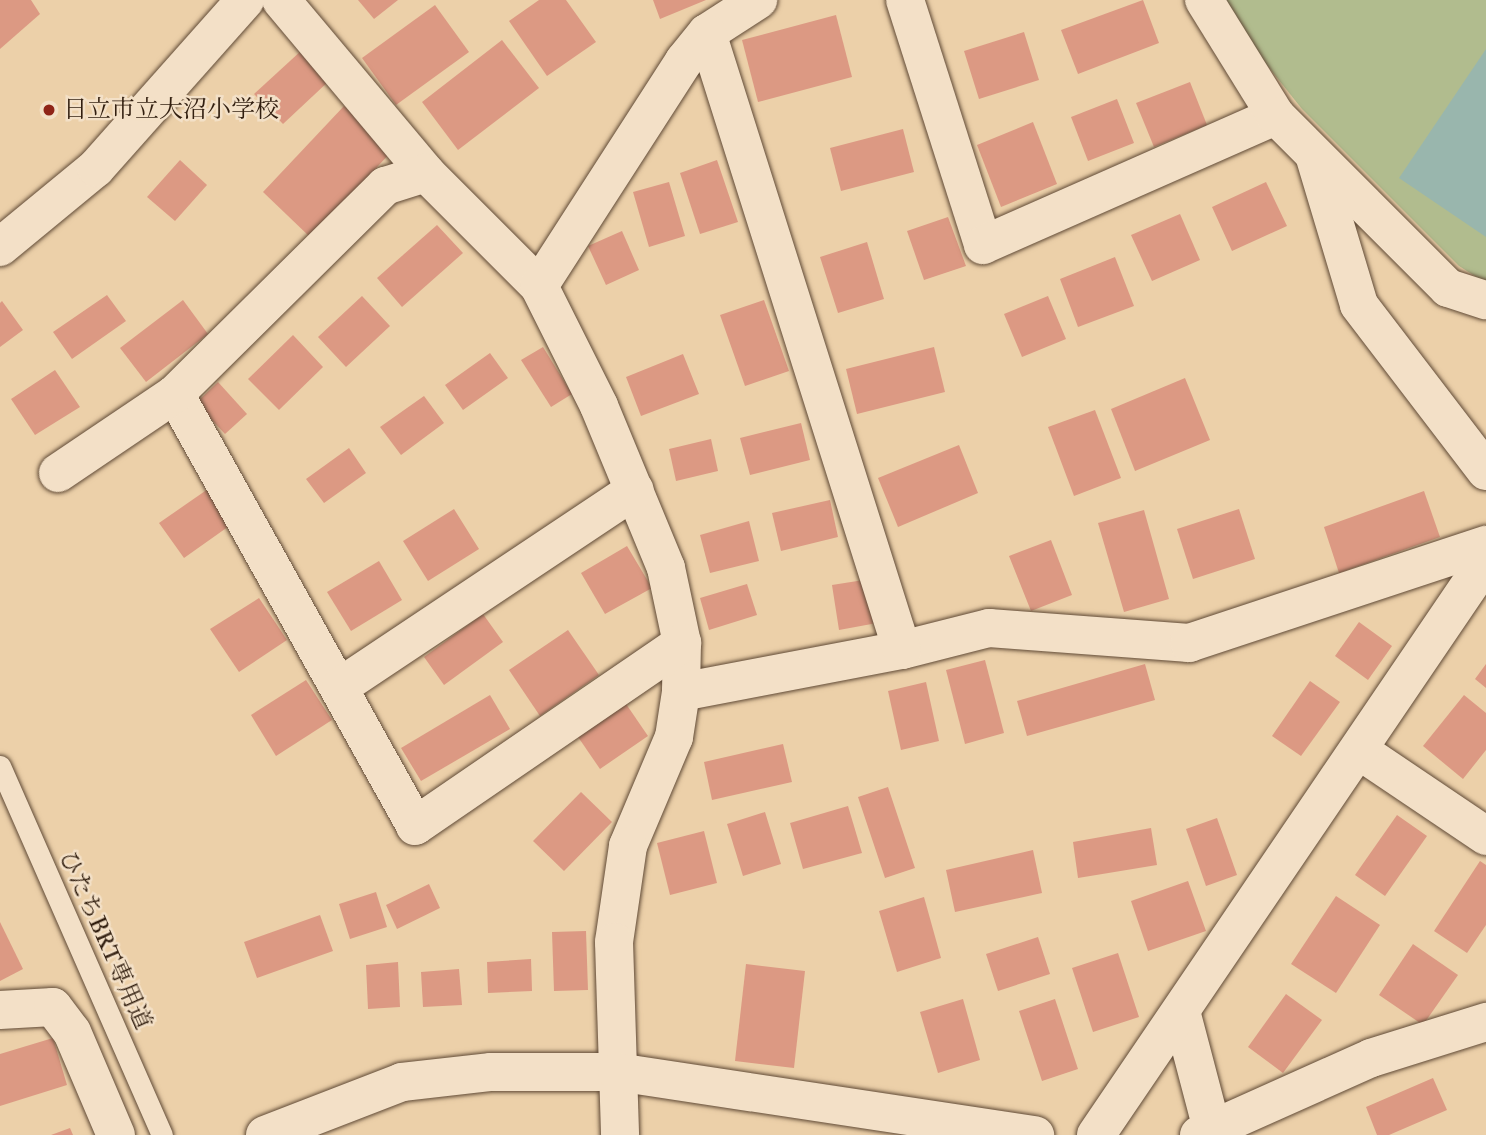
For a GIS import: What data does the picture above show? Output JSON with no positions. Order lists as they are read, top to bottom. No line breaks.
{"streets":{"lane":["ひたちBRT専用道"]},"places":["日立市立大沼小学校"]}
